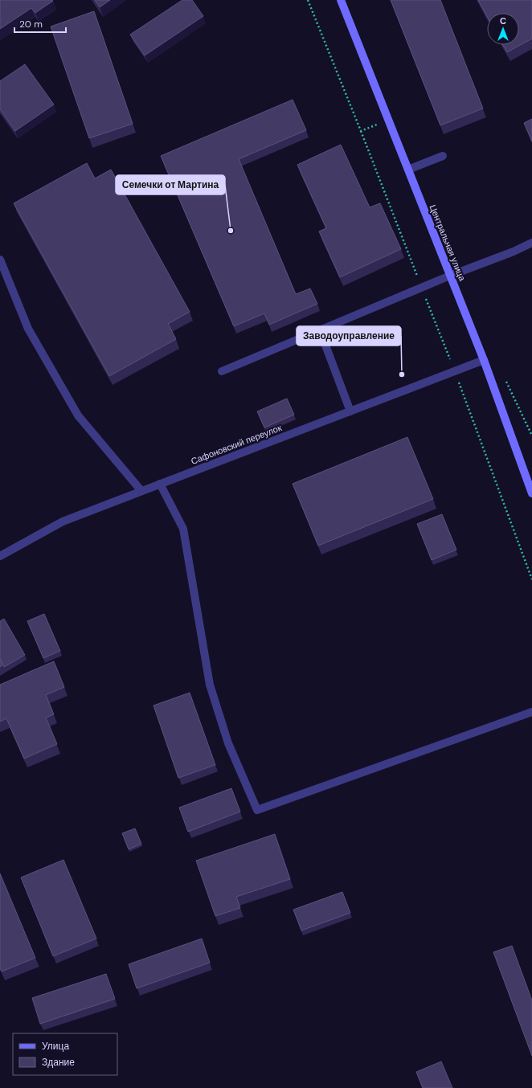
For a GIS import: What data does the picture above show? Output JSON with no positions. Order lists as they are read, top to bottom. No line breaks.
{"streets":{"main road":["Центральная улица"],"street":["Сафоновский переулок"]},"crossings":[["Центральная улица","Сафоновский переулок"]],"places":["Семечки от Мартина","Заводоуправление"],"legend":["Улица","Здание"],"scale_bar":"20 m","north":"top"}
